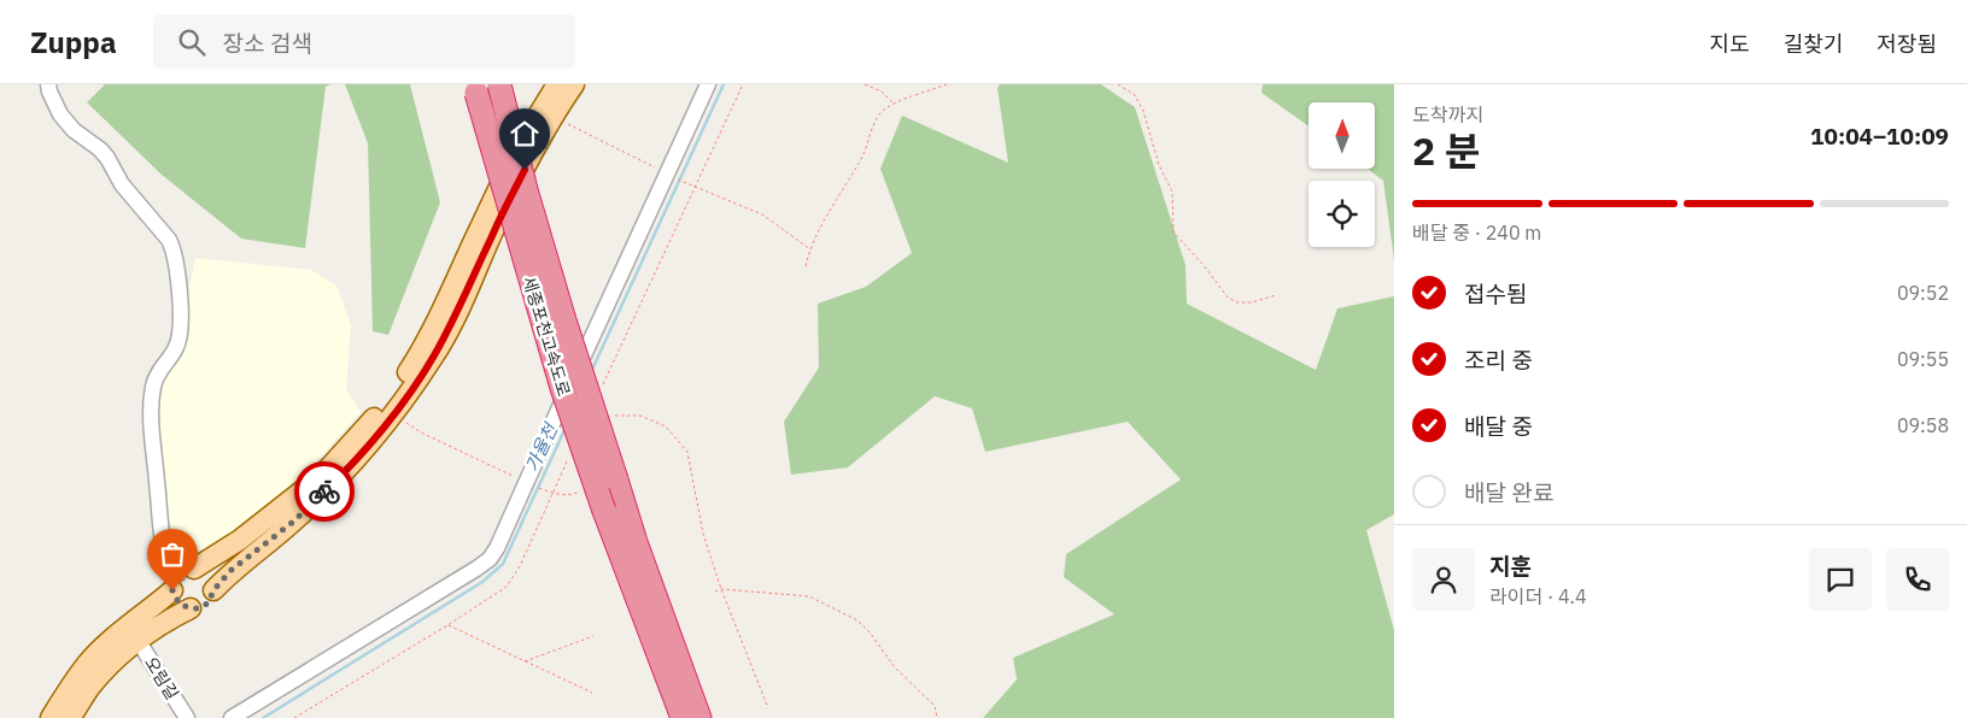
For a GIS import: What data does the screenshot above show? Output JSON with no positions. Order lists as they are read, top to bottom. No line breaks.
{"streets":{"highway":["세종포천고속도로"],"street":["오림길"]},"water":["가율천"],"north":"top","page":{"header":"Zuppa","search":"장소 검색","nav":["지도","길찾기","저장됨"],"heading":["2 분","도착까지","10:04–10:09"],"panel":["지훈","라이더 · 4.4"],"bar":"배달 중 · 240 m","list":[["접수됨","09:52"],["조리 중","09:55"],["배달 중","09:58"],"배달 완료"]}}
